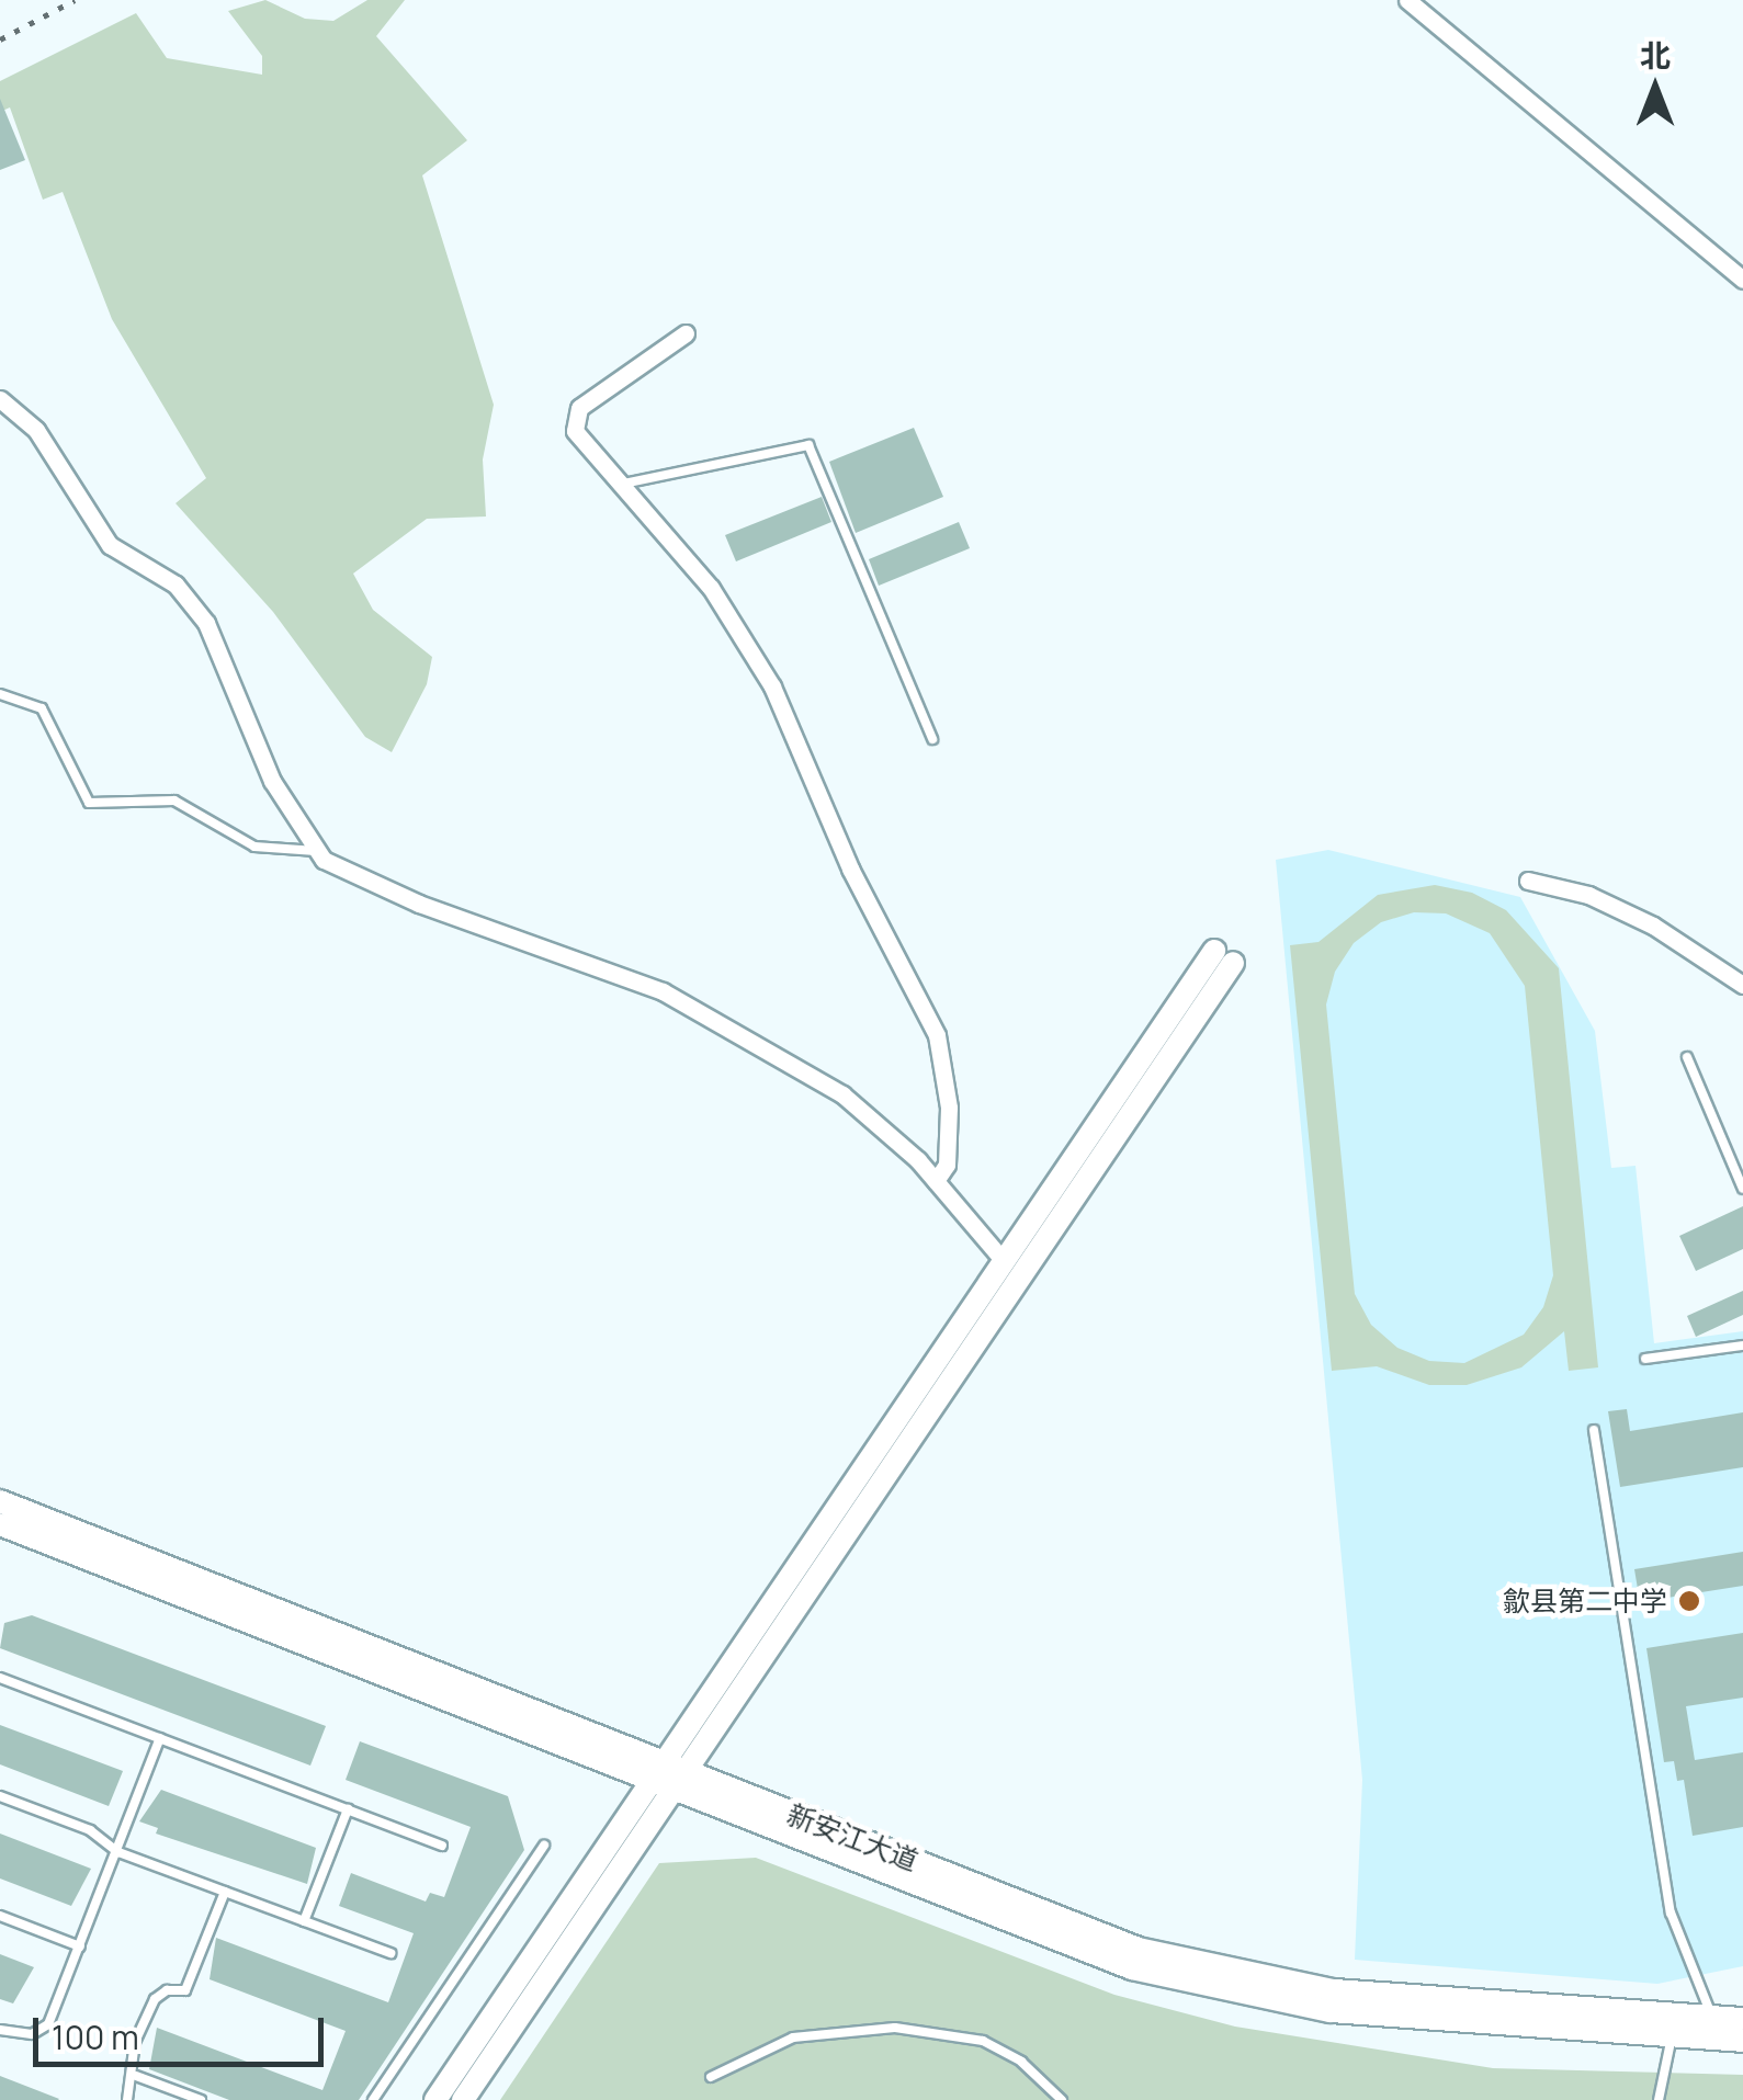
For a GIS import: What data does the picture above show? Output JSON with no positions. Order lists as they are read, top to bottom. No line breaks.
{"streets":{"main road":["新安江大道"]},"places":["歙县第二中学"],"scale_bar":"100 m","north":"top"}
